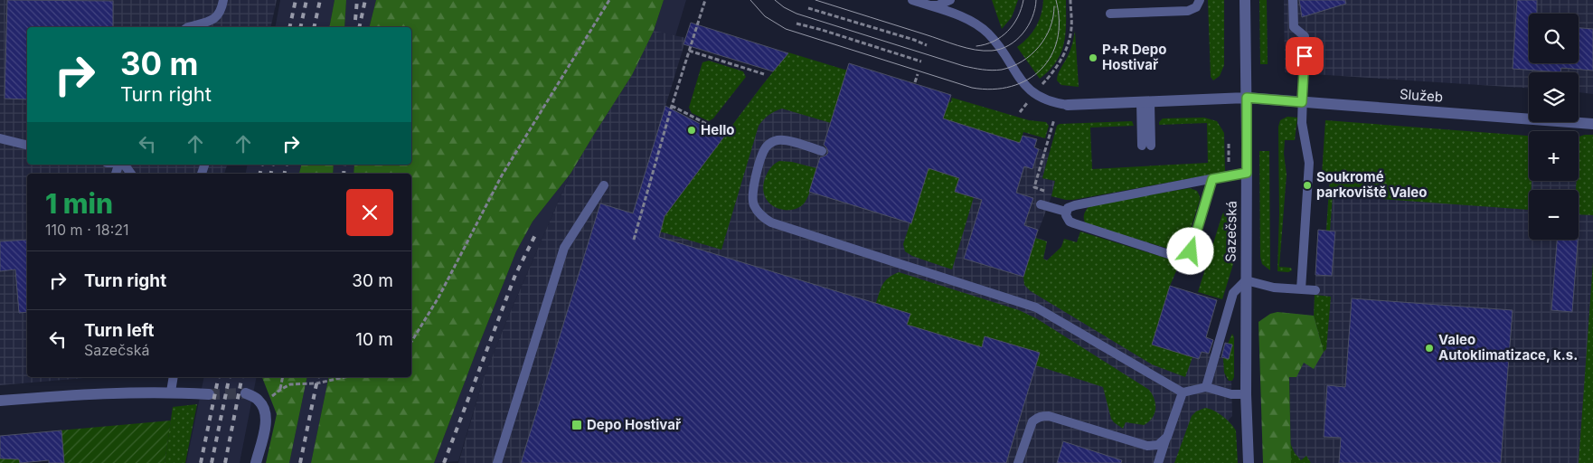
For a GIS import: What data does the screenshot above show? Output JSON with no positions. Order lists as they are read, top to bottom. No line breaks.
{"streets":{"street":["Služeb","Sazečská"]},"crossings":[["Služeb","Sazečská"]],"places":{"other":["P+R Depo Hostivař","Hello","Soukromé parkoviště Valeo","Valeo Autoklimatizace, k.s."],"transit":["Depo Hostivař"]},"page":{"map_buttons":["+","−"],"turn":["30 m","Turn right"],"heading":["1 min","110 m · 18:21"],"list":[{"name":"Turn right","value":"30 m"},{"name":"Turn left","note":"Sazečská","value":"10 m"}]}}
